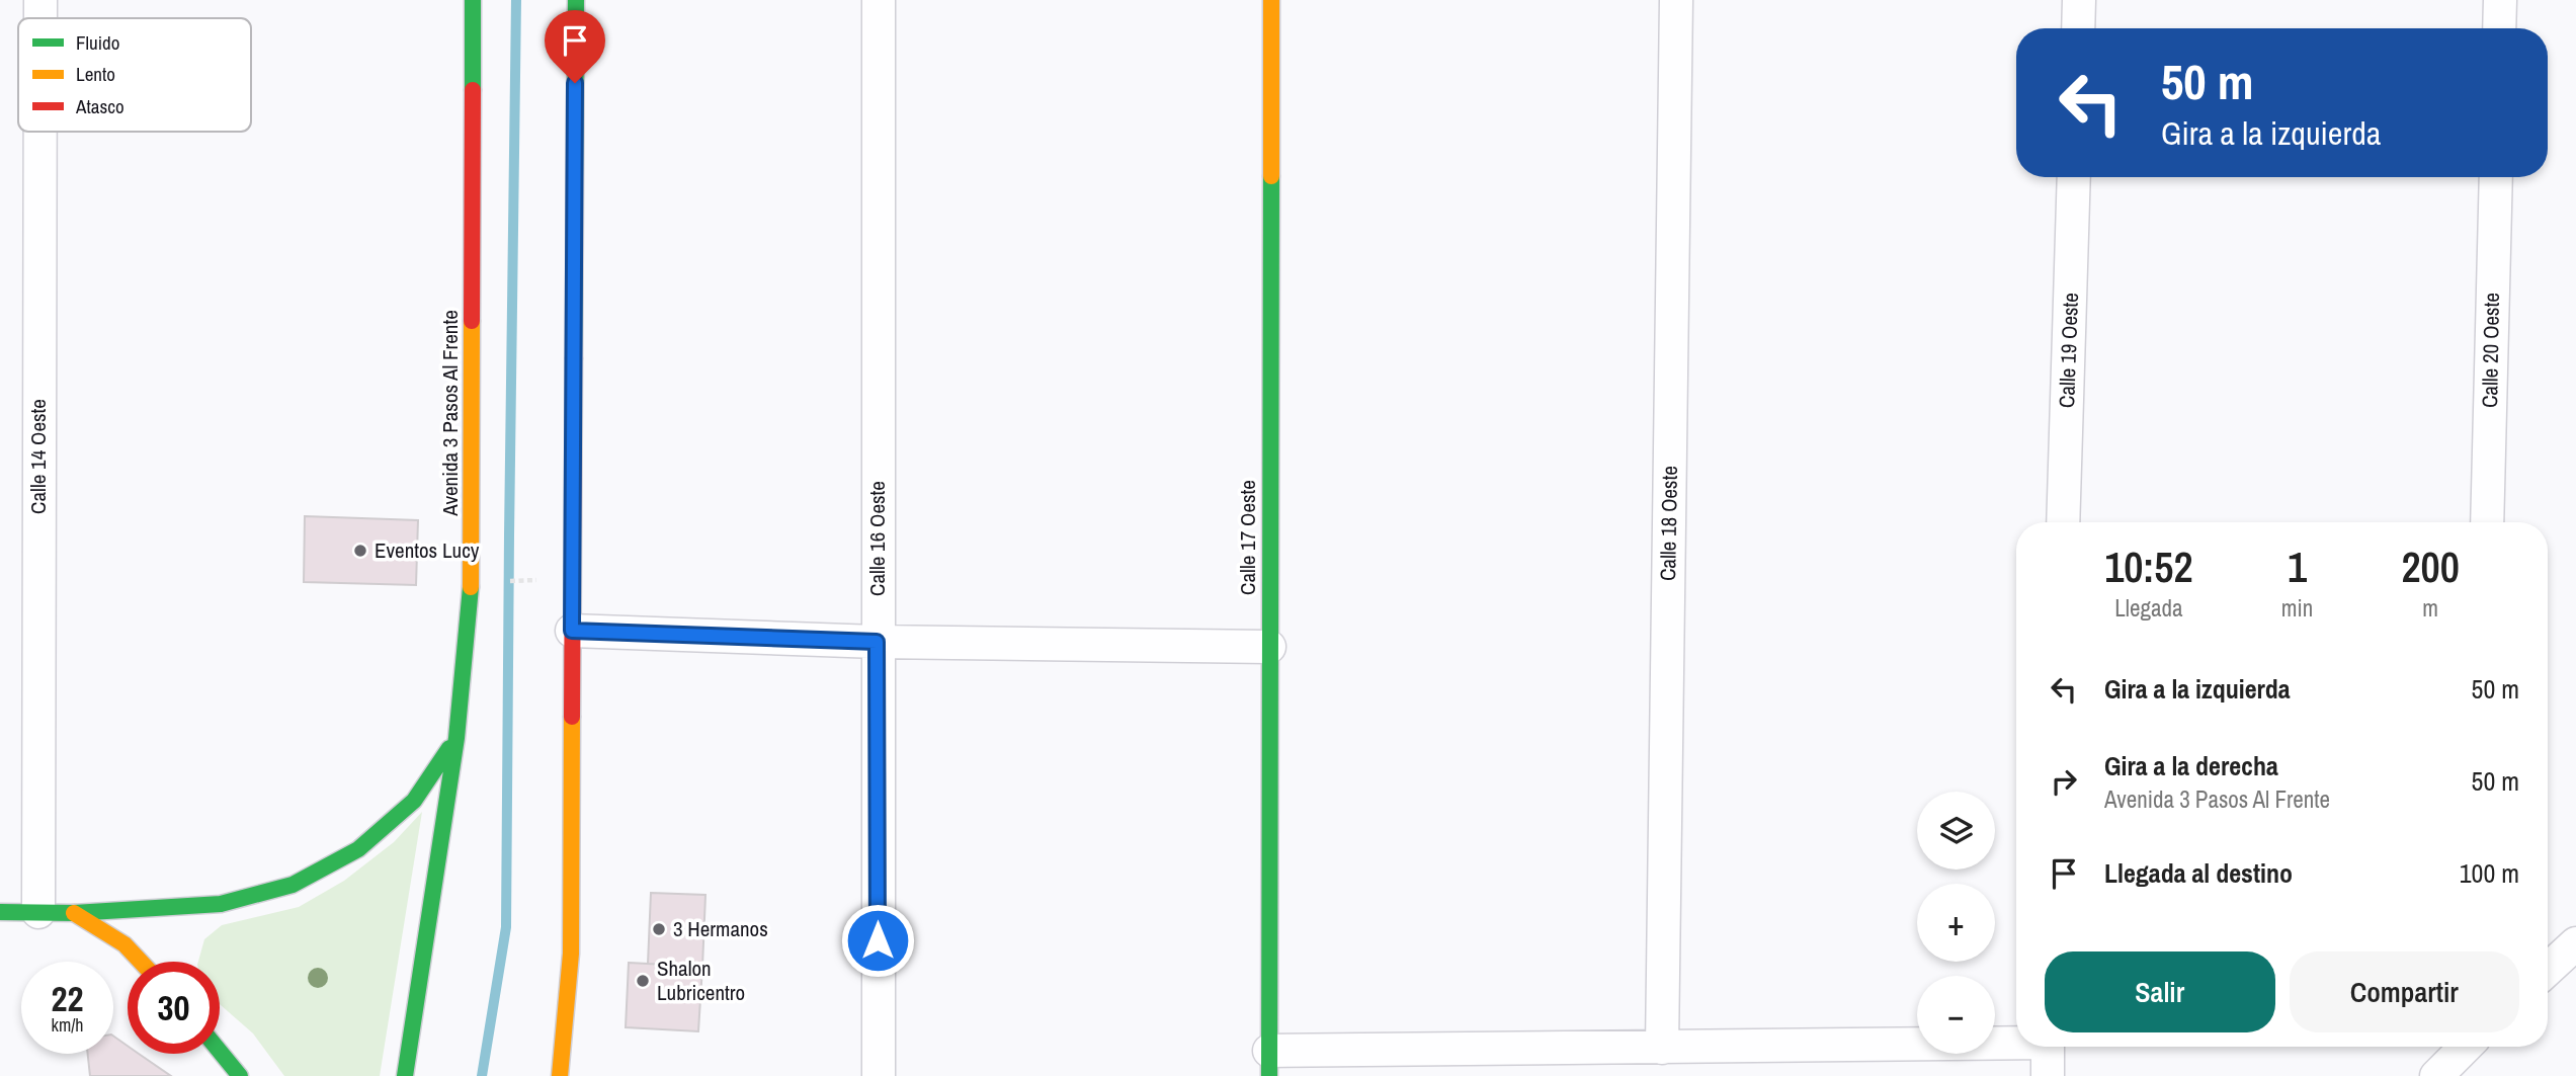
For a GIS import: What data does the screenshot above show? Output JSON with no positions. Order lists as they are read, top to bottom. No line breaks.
{"streets":{"main road":["Avenida 3 Pasos Al Frente","Calle 17 Oeste"],"street":["Calle 19 Oeste","Calle 20 Oeste","Calle 14 Oeste","Calle 18 Oeste","Calle 16 Oeste"]},"places":["Eventos Lucy","3 Hermanos","Shalon Lubricentro"],"legend":["Fluido","Lento","Atasco"],"page":{"turn":["50 m","Gira a la izquierda"],"eta":["10:52","Llegada","1","min","200","m"],"list":[{"name":"Gira a la izquierda","value":"50 m"},{"name":"Gira a la derecha","note":"Avenida 3 Pasos Al Frente","value":"50 m"},{"name":"Llegada al destino","value":"100 m"}],"map_buttons":["+","−"],"buttons":["Salir","Compartir"],"speed":"22 km/h","limit":"30"}}
